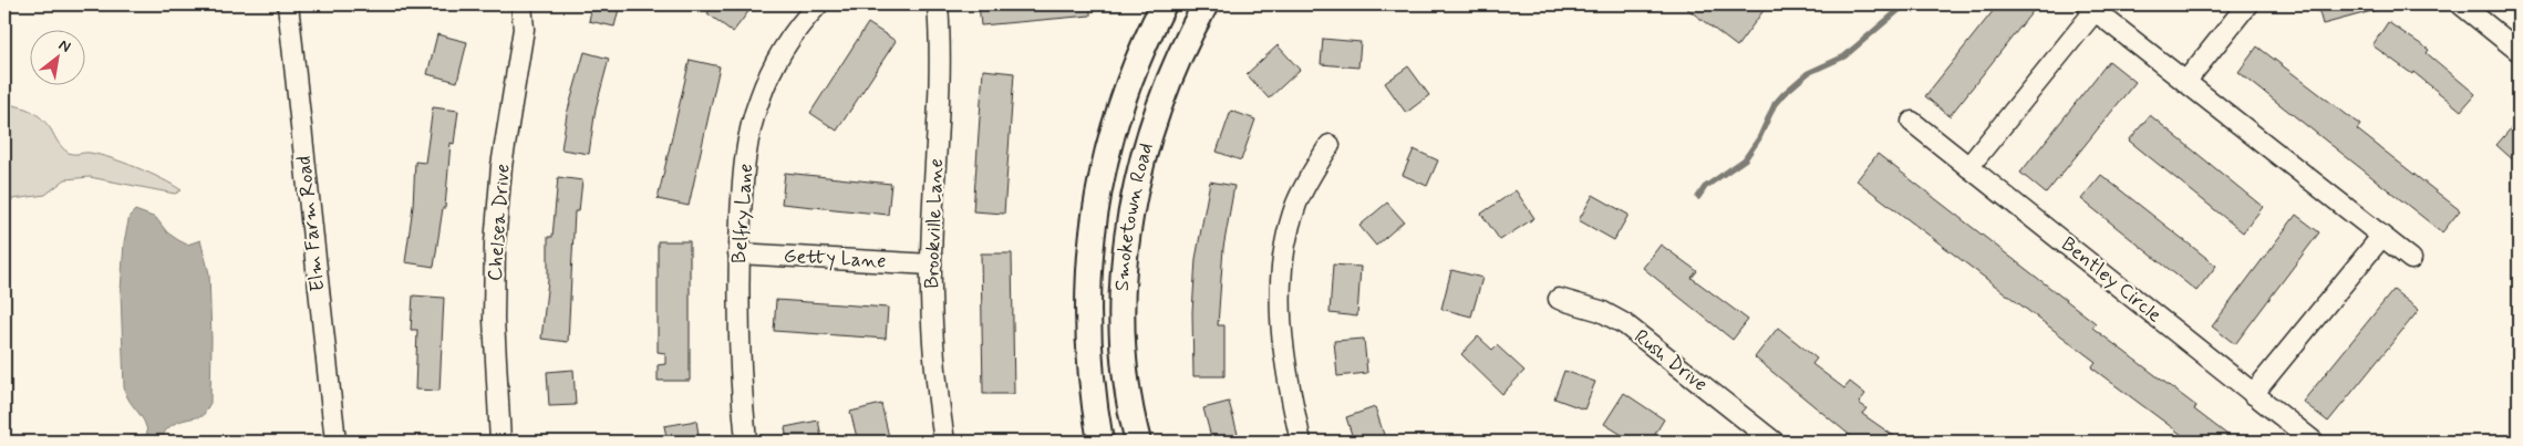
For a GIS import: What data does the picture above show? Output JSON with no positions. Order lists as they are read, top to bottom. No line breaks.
{"streets":{"main road":["Smoketown Road"],"street":["Belfry Lane","Chelsea Drive","Elm Farm Road","Brookville Lane","Getty Lane","Bentley Circle","Rush Drive"]},"crossings":[["Belfry Lane","Getty Lane"],["Brookville Lane","Getty Lane"]],"north":"top right"}
